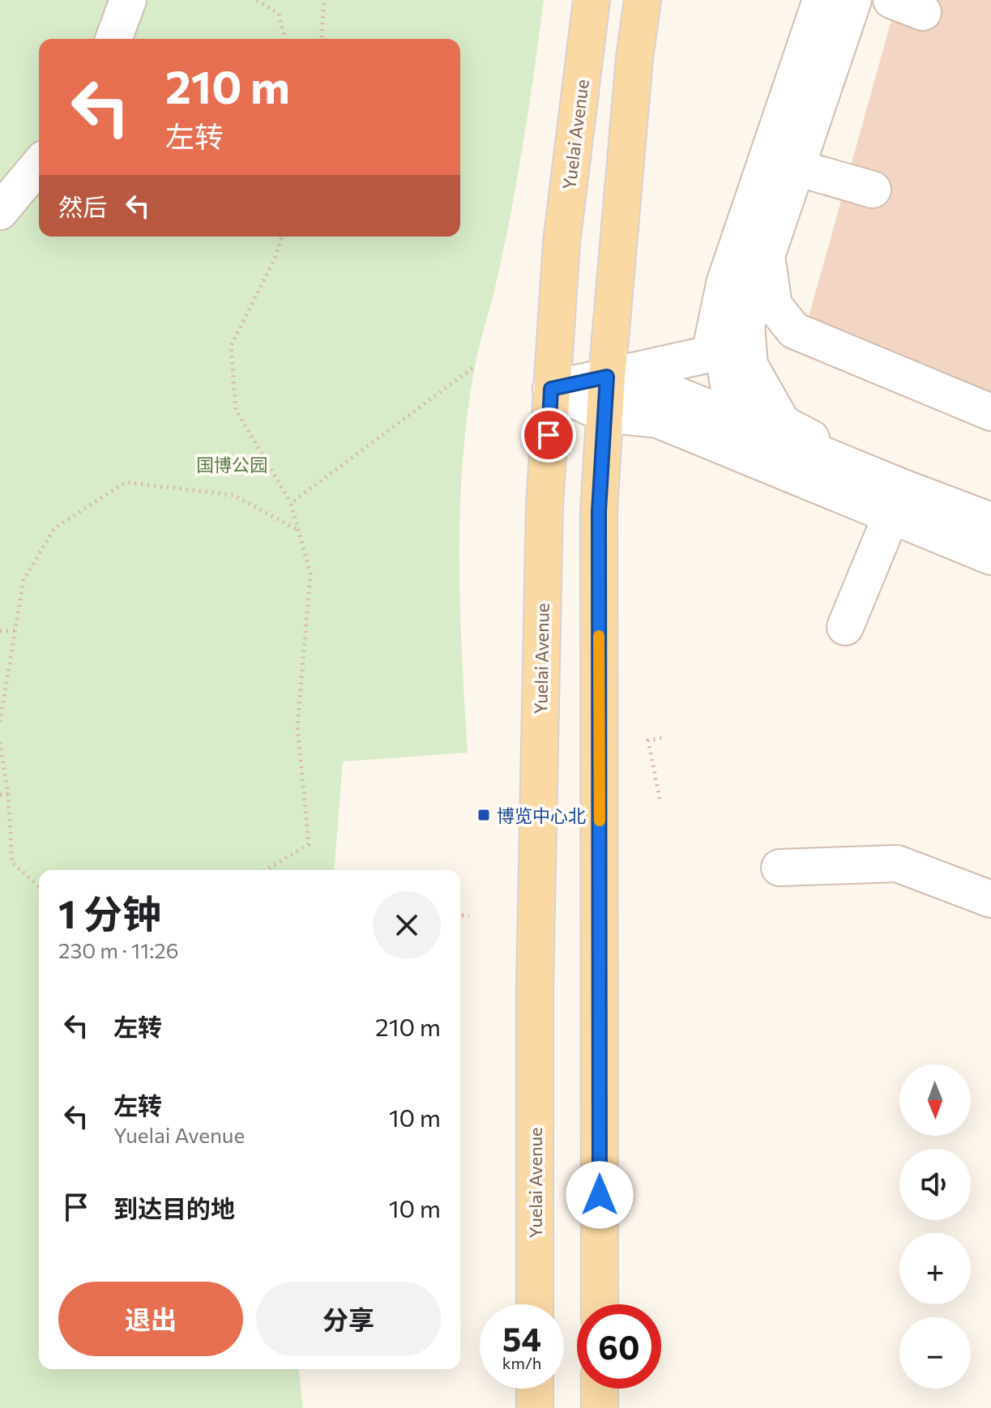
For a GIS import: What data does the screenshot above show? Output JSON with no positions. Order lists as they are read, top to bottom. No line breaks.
{"streets":{"main road":["Yuelai Avenue"]},"parks":["国博公园"],"places":{"transit":["博览中心北"]},"north":"bottom","page":{"turn":["210 m","左转"],"then":"然后","heading":["1 分钟","230 m · 11:26"],"list":[{"name":"左转","value":"210 m"},{"name":"左转","note":"Yuelai Avenue","value":"10 m"},{"name":"到达目的地","value":"10 m"}],"map_buttons":["+","−"],"buttons":["退出","分享"],"speed":"54 km/h","limit":"60"}}
